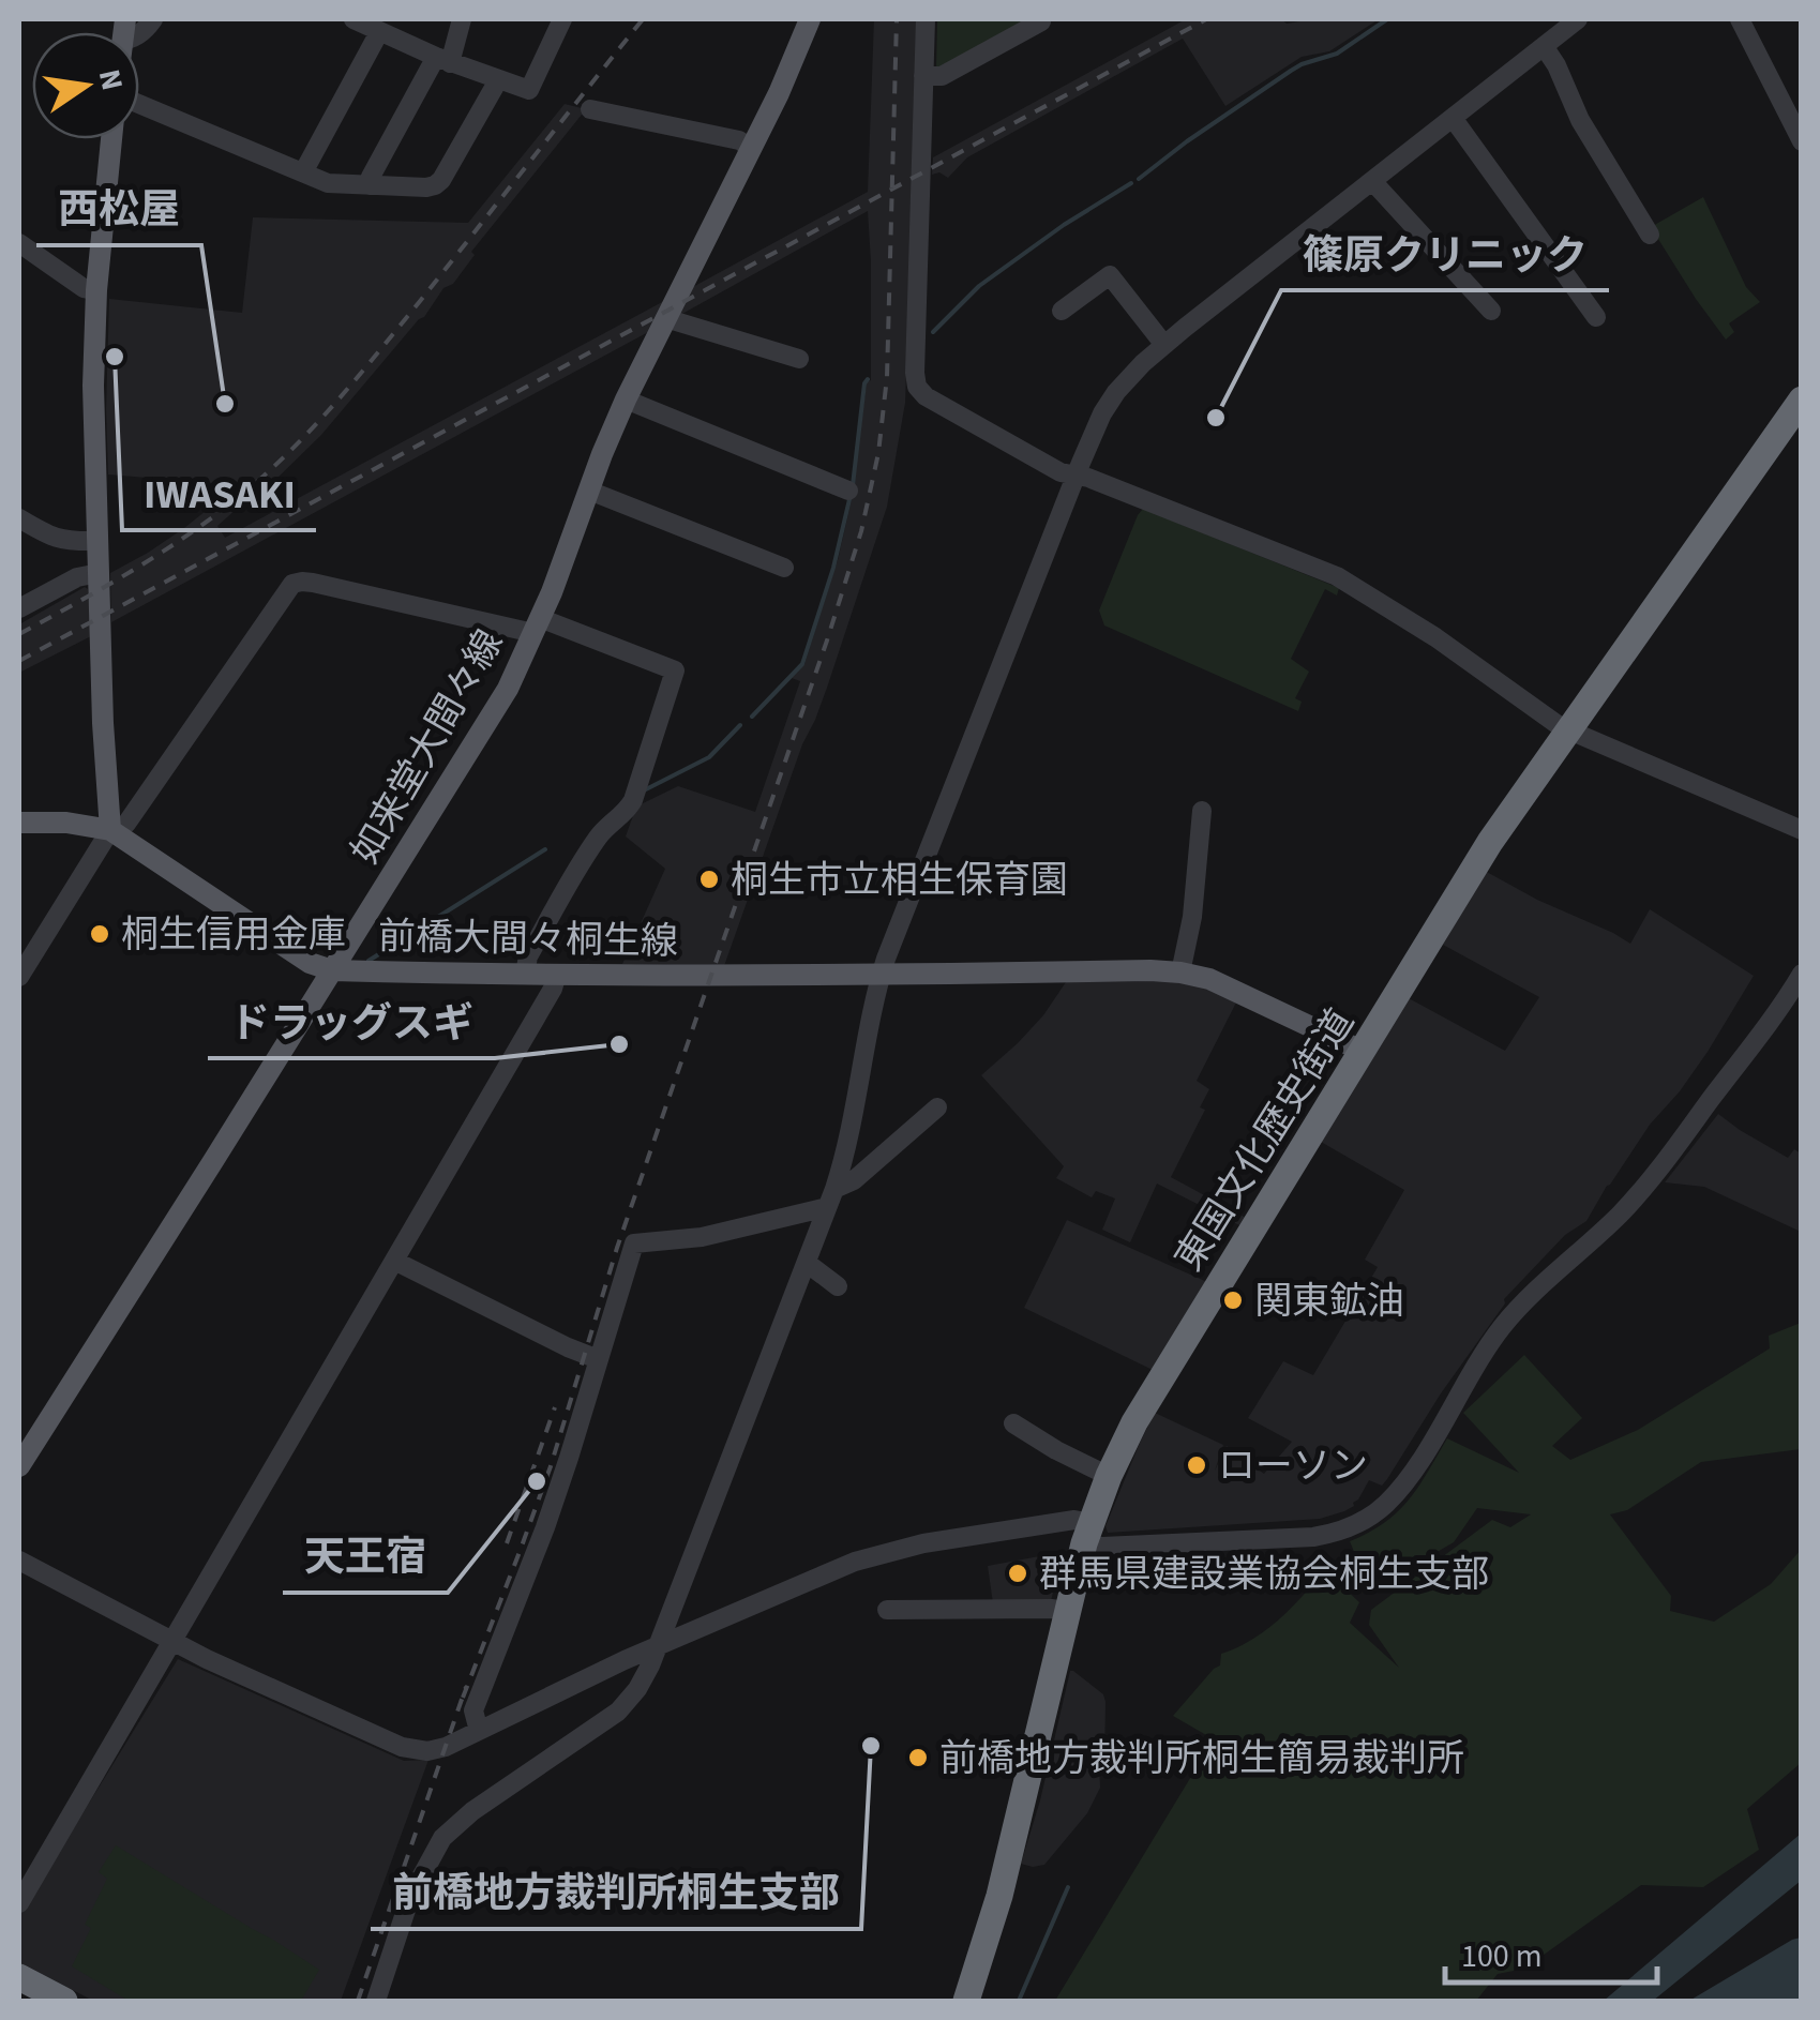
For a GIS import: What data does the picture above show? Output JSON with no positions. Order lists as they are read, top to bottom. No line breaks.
{"streets":{"highway":["東国文化歴史街道"],"main road":["如来堂大間々線","前橋大間々桐生線"]},"crossings":[["如来堂大間々線","前橋大間々桐生線"],["前橋大間々桐生線","東国文化歴史街道"]],"places":["IWASAKI","西松屋","篠原クリニック","桐生市立相生保育園","桐生信用金庫","ドラッグスギ","関東鉱油","ローソン","天王宿","群馬県建設業協会桐生支部","前橋地方裁判所桐生支部","前橋地方裁判所桐生簡易裁判所"],"scale_bar":"100 m","north":"right"}
